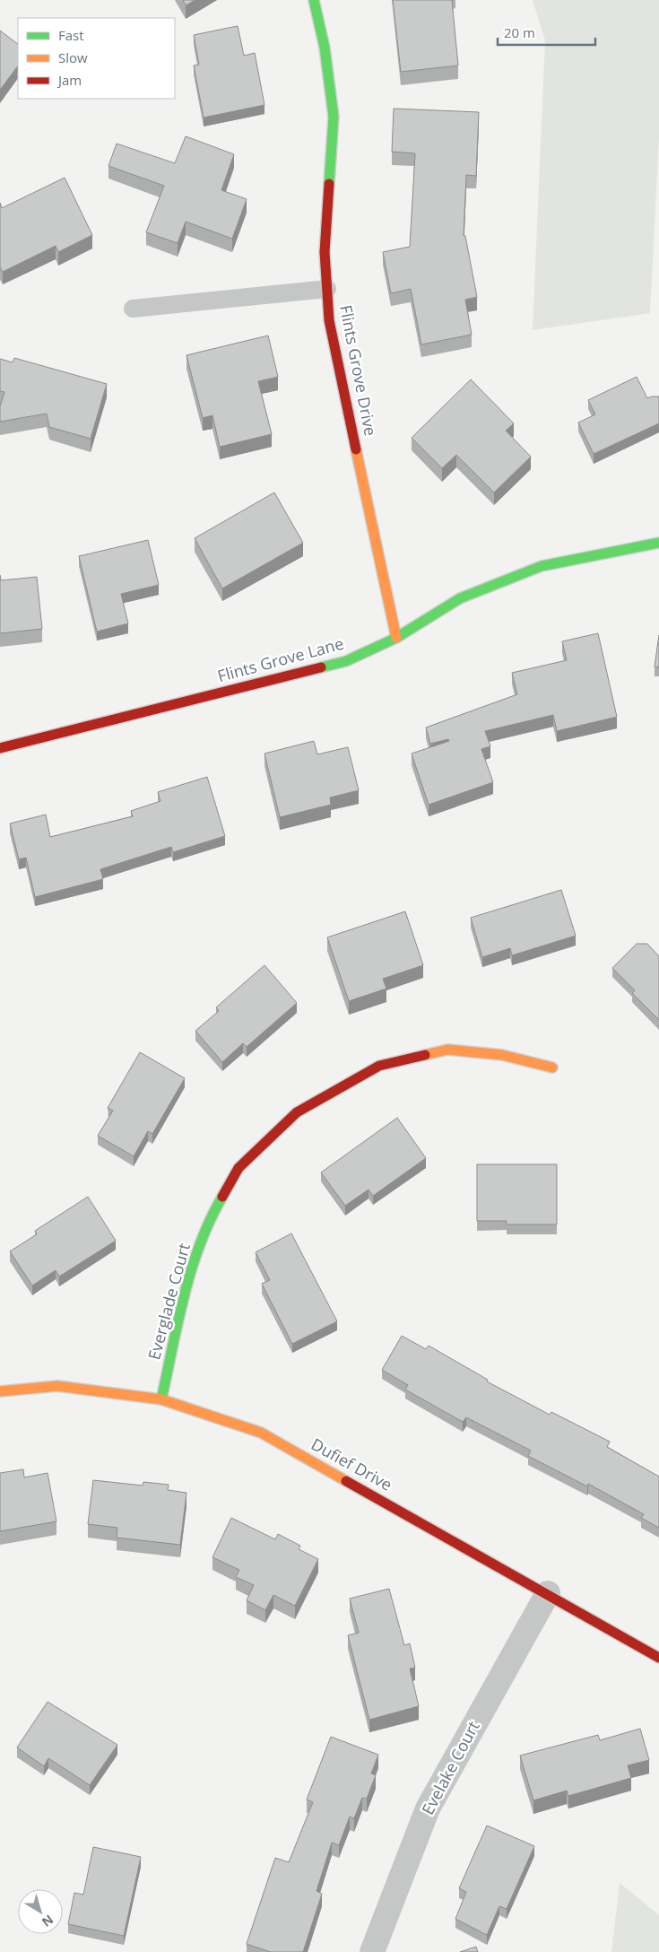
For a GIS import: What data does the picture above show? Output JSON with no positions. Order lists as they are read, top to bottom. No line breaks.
{"streets":{"street":["Flints Grove Drive","Flints Grove Lane","Everglade Court","Dufief Drive","Evelake Court"]},"crossings":[["Flints Grove Drive","Flints Grove Lane"],["Everglade Court","Dufief Drive"],["Dufief Drive","Evelake Court"]],"legend":["Fast","Slow","Jam"],"scale_bar":"20 m","north":"bottom right"}
